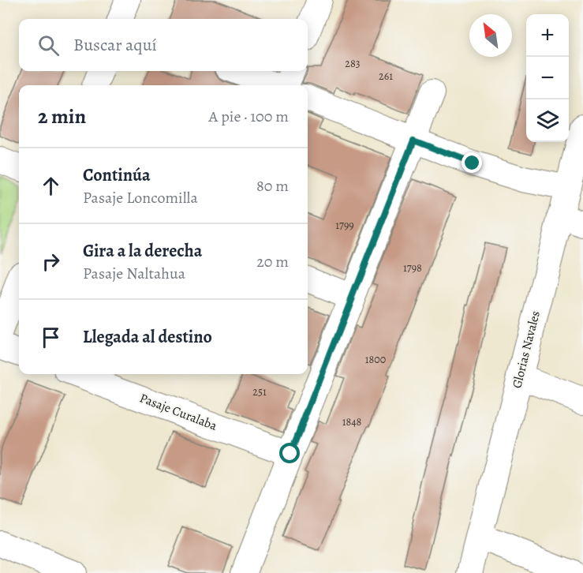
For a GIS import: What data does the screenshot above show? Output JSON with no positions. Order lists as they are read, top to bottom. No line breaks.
{"streets":{"street":["Glorias Navales","Pasaje Curalaba"]},"house_numbers":["283","261","1799","1798","1800","251","1848"],"north":"top left","page":{"map_buttons":["+","−"],"search":"Buscar aquí","heading":["2 min","A pie · 100 m"],"list":[["Continúa","Pasaje Loncomilla","80 m"],["Gira a la derecha","Pasaje Naltahua","20 m"],"Llegada al destino"]}}
